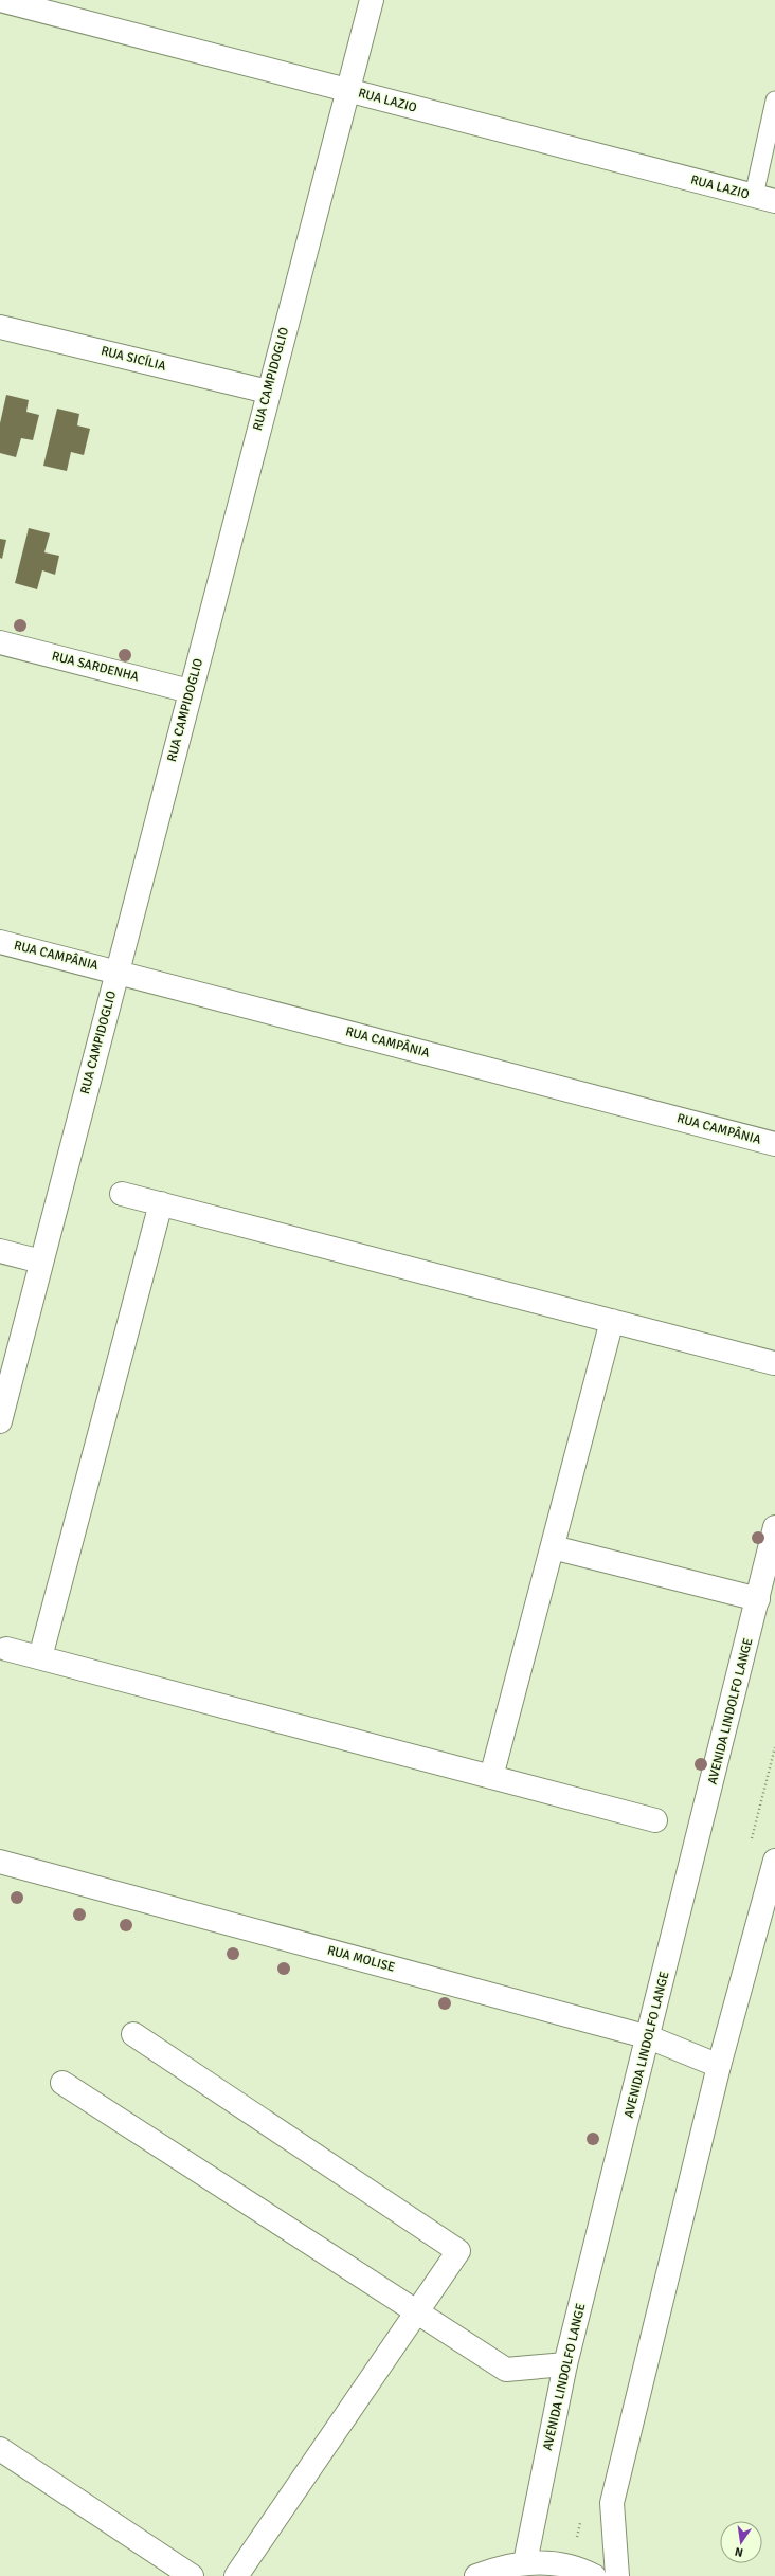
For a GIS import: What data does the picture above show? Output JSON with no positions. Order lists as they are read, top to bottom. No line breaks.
{"streets":{"street":["RUA LAZIO","RUA SICÍLIA","RUA CAMPIDOGLIO","RUA SARDENHA","RUA CAMPÂNIA","AVENIDA LINDOLFO LANGE","RUA MOLISE"]},"crossings":[["RUA LAZIO","RUA CAMPIDOGLIO"],["RUA SICÍLIA","RUA CAMPIDOGLIO"],["RUA CAMPIDOGLIO","RUA SARDENHA"],["RUA CAMPIDOGLIO","RUA CAMPÂNIA"],["AVENIDA LINDOLFO LANGE","RUA MOLISE"]],"north":"bottom"}
